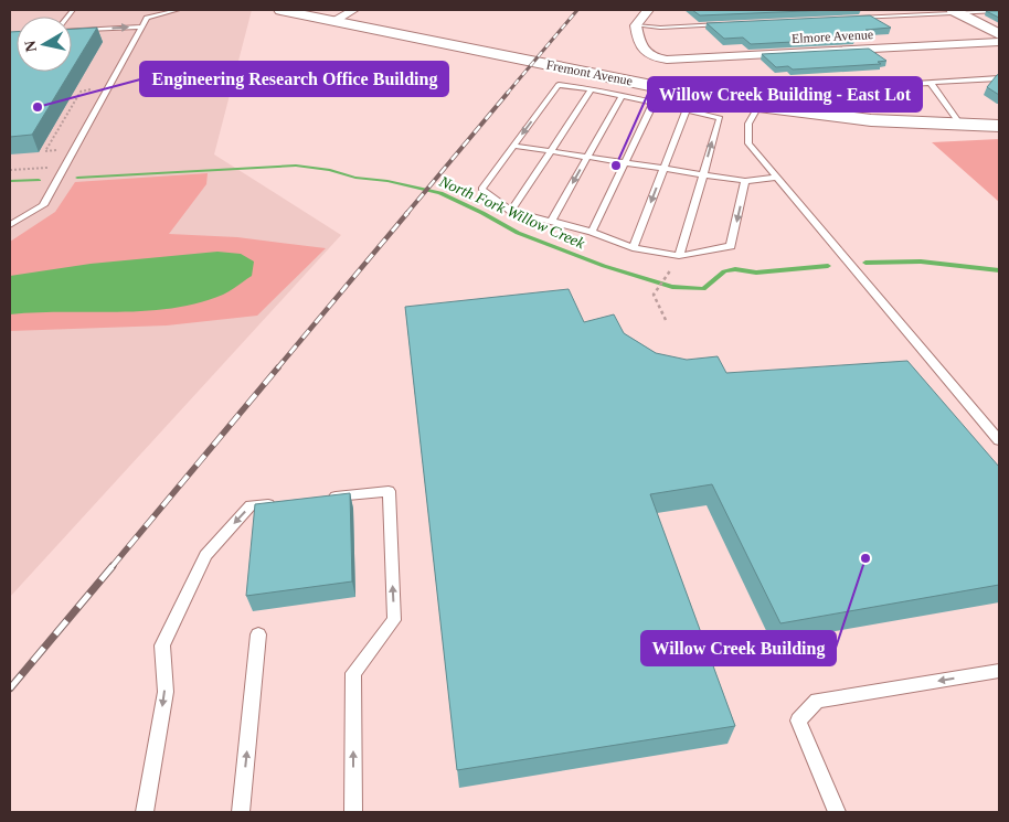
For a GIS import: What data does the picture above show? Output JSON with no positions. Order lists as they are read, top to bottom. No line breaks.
{"streets":{"street":["Elmore Avenue","Fremont Avenue"]},"water":["North Fork Willow Creek"],"places":["Engineering Research Office Building","Willow Creek Building - East Lot","Willow Creek Building"],"north":"left"}
